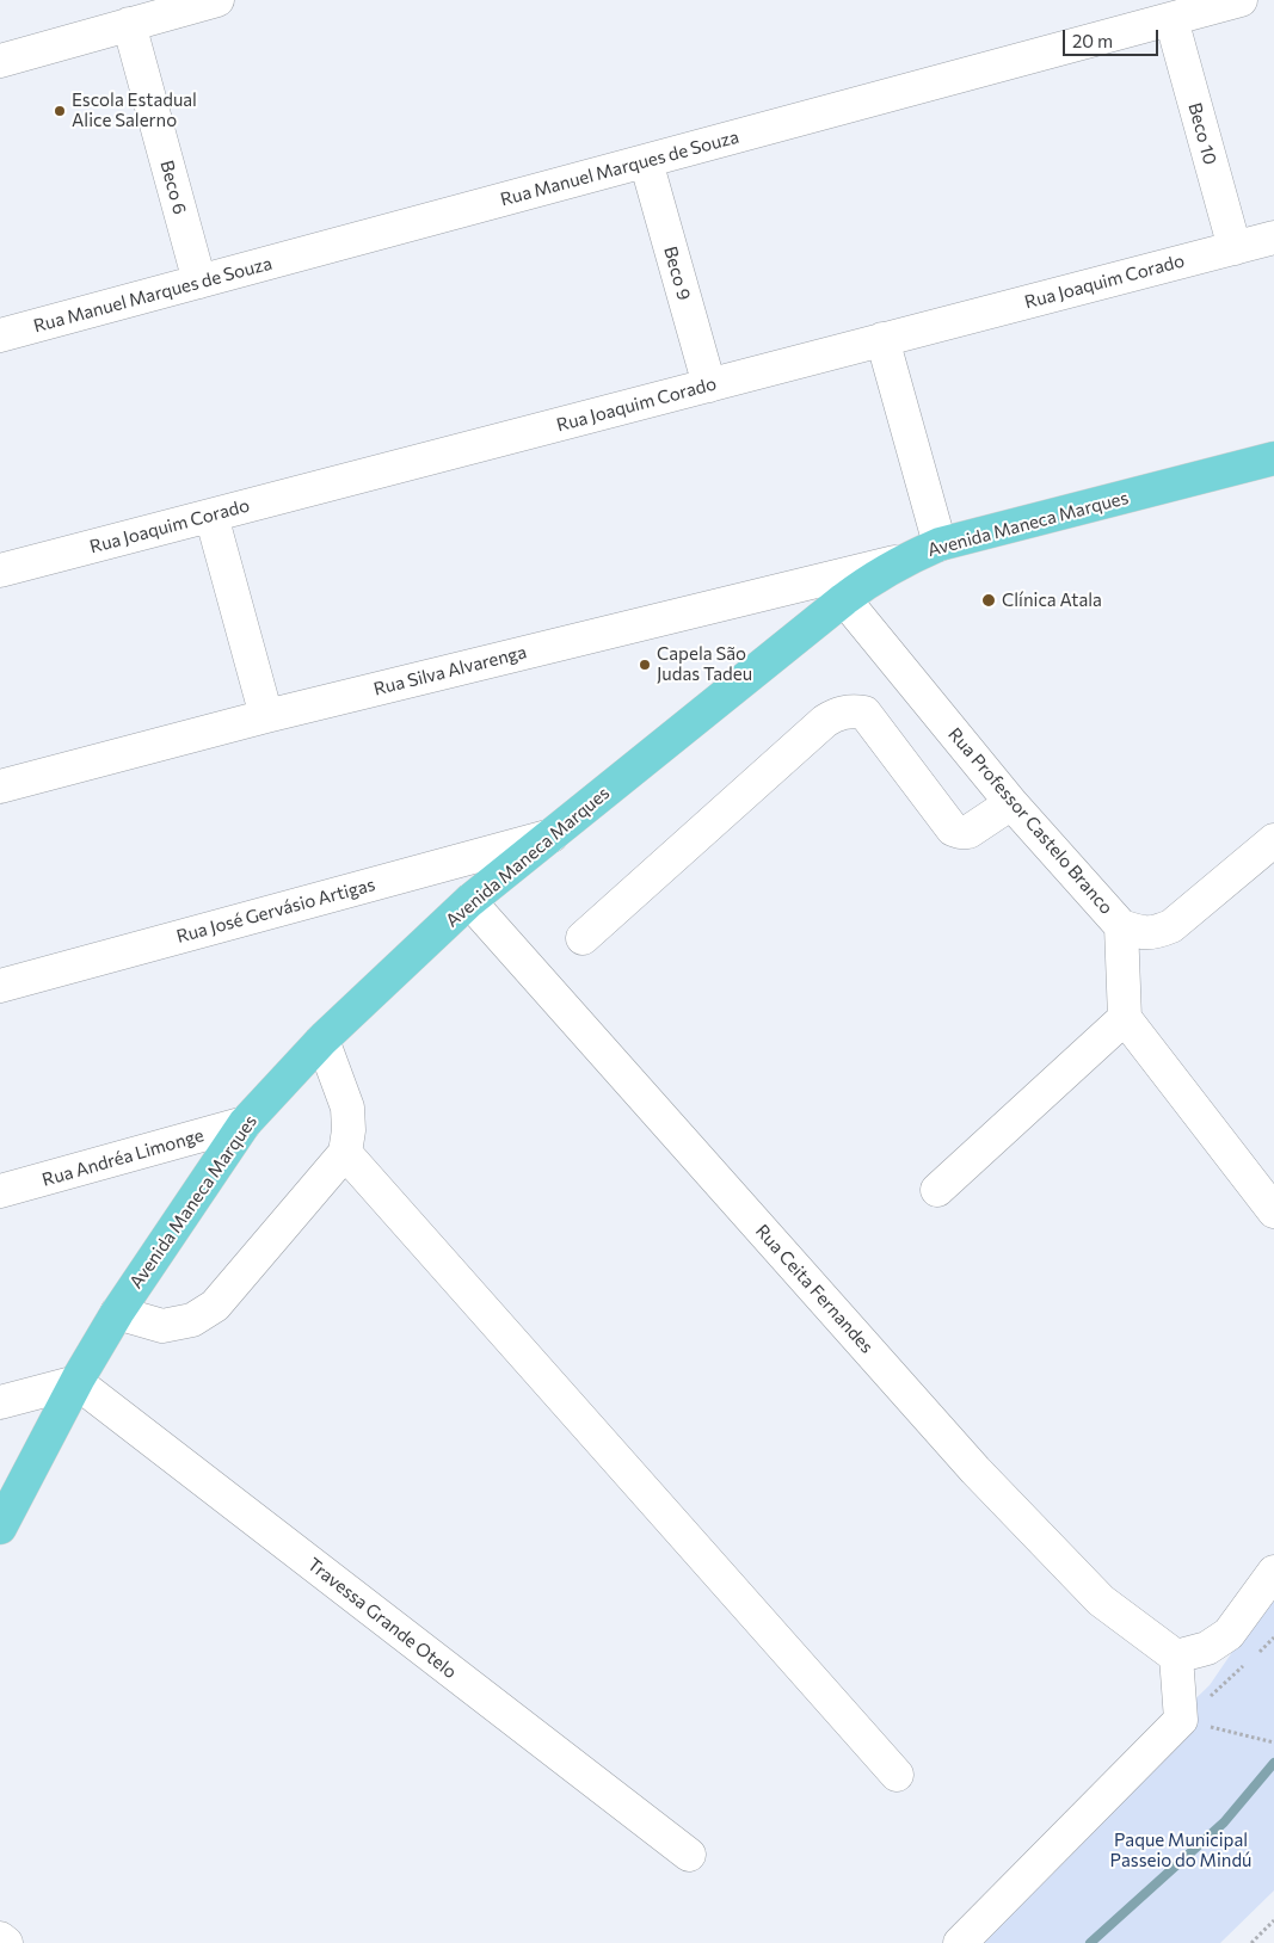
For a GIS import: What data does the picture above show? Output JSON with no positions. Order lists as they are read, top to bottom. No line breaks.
{"streets":{"main road":["Avenida Maneca Marques"],"street":["Beco 10","Rua Manuel Marques de Souza","Beco 6","Beco 9","Rua Joaquim Corado","Rua Silva Alvarenga","Rua Professor Castelo Branco","Rua José Gervásio Artigas","Rua Andréa Limonge","Rua Ceita Fernandes","Travessa Grande Otelo"]},"crossings":[["Beco 10","Rua Manuel Marques de Souza"],["Beco 10","Rua Joaquim Corado"],["Rua Manuel Marques de Souza","Beco 6"],["Rua Manuel Marques de Souza","Beco 9"],["Beco 9","Rua Joaquim Corado"],["Avenida Maneca Marques","Rua Silva Alvarenga"],["Avenida Maneca Marques","Rua Professor Castelo Branco"],["Avenida Maneca Marques","Rua José Gervásio Artigas"],["Avenida Maneca Marques","Rua Andréa Limonge"],["Avenida Maneca Marques","Rua Ceita Fernandes"],["Avenida Maneca Marques","Travessa Grande Otelo"]],"parks":["Paque Municipal Passeio do Mindú"],"places":["Escola Estadual Alice Salerno","Clínica Atala","Capela São Judas Tadeu"],"scale_bar":"20 m"}
